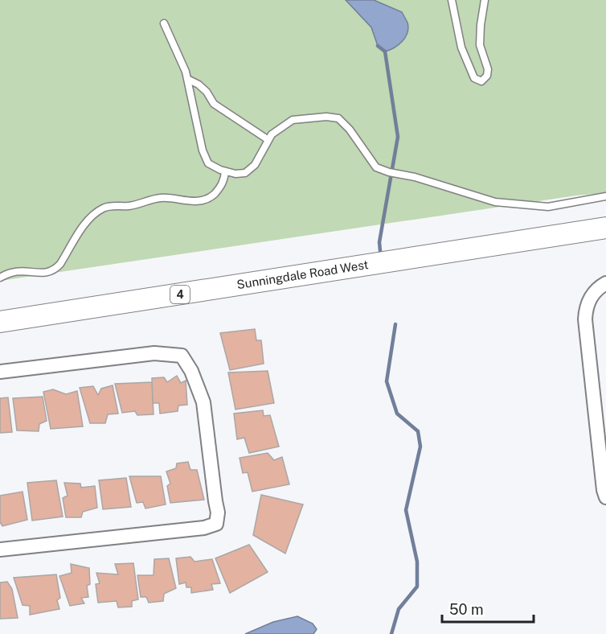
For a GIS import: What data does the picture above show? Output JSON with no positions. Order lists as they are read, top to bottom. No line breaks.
{"streets":{"main road":["Sunningdale Road West","4"]},"scale_bar":"50 m"}
